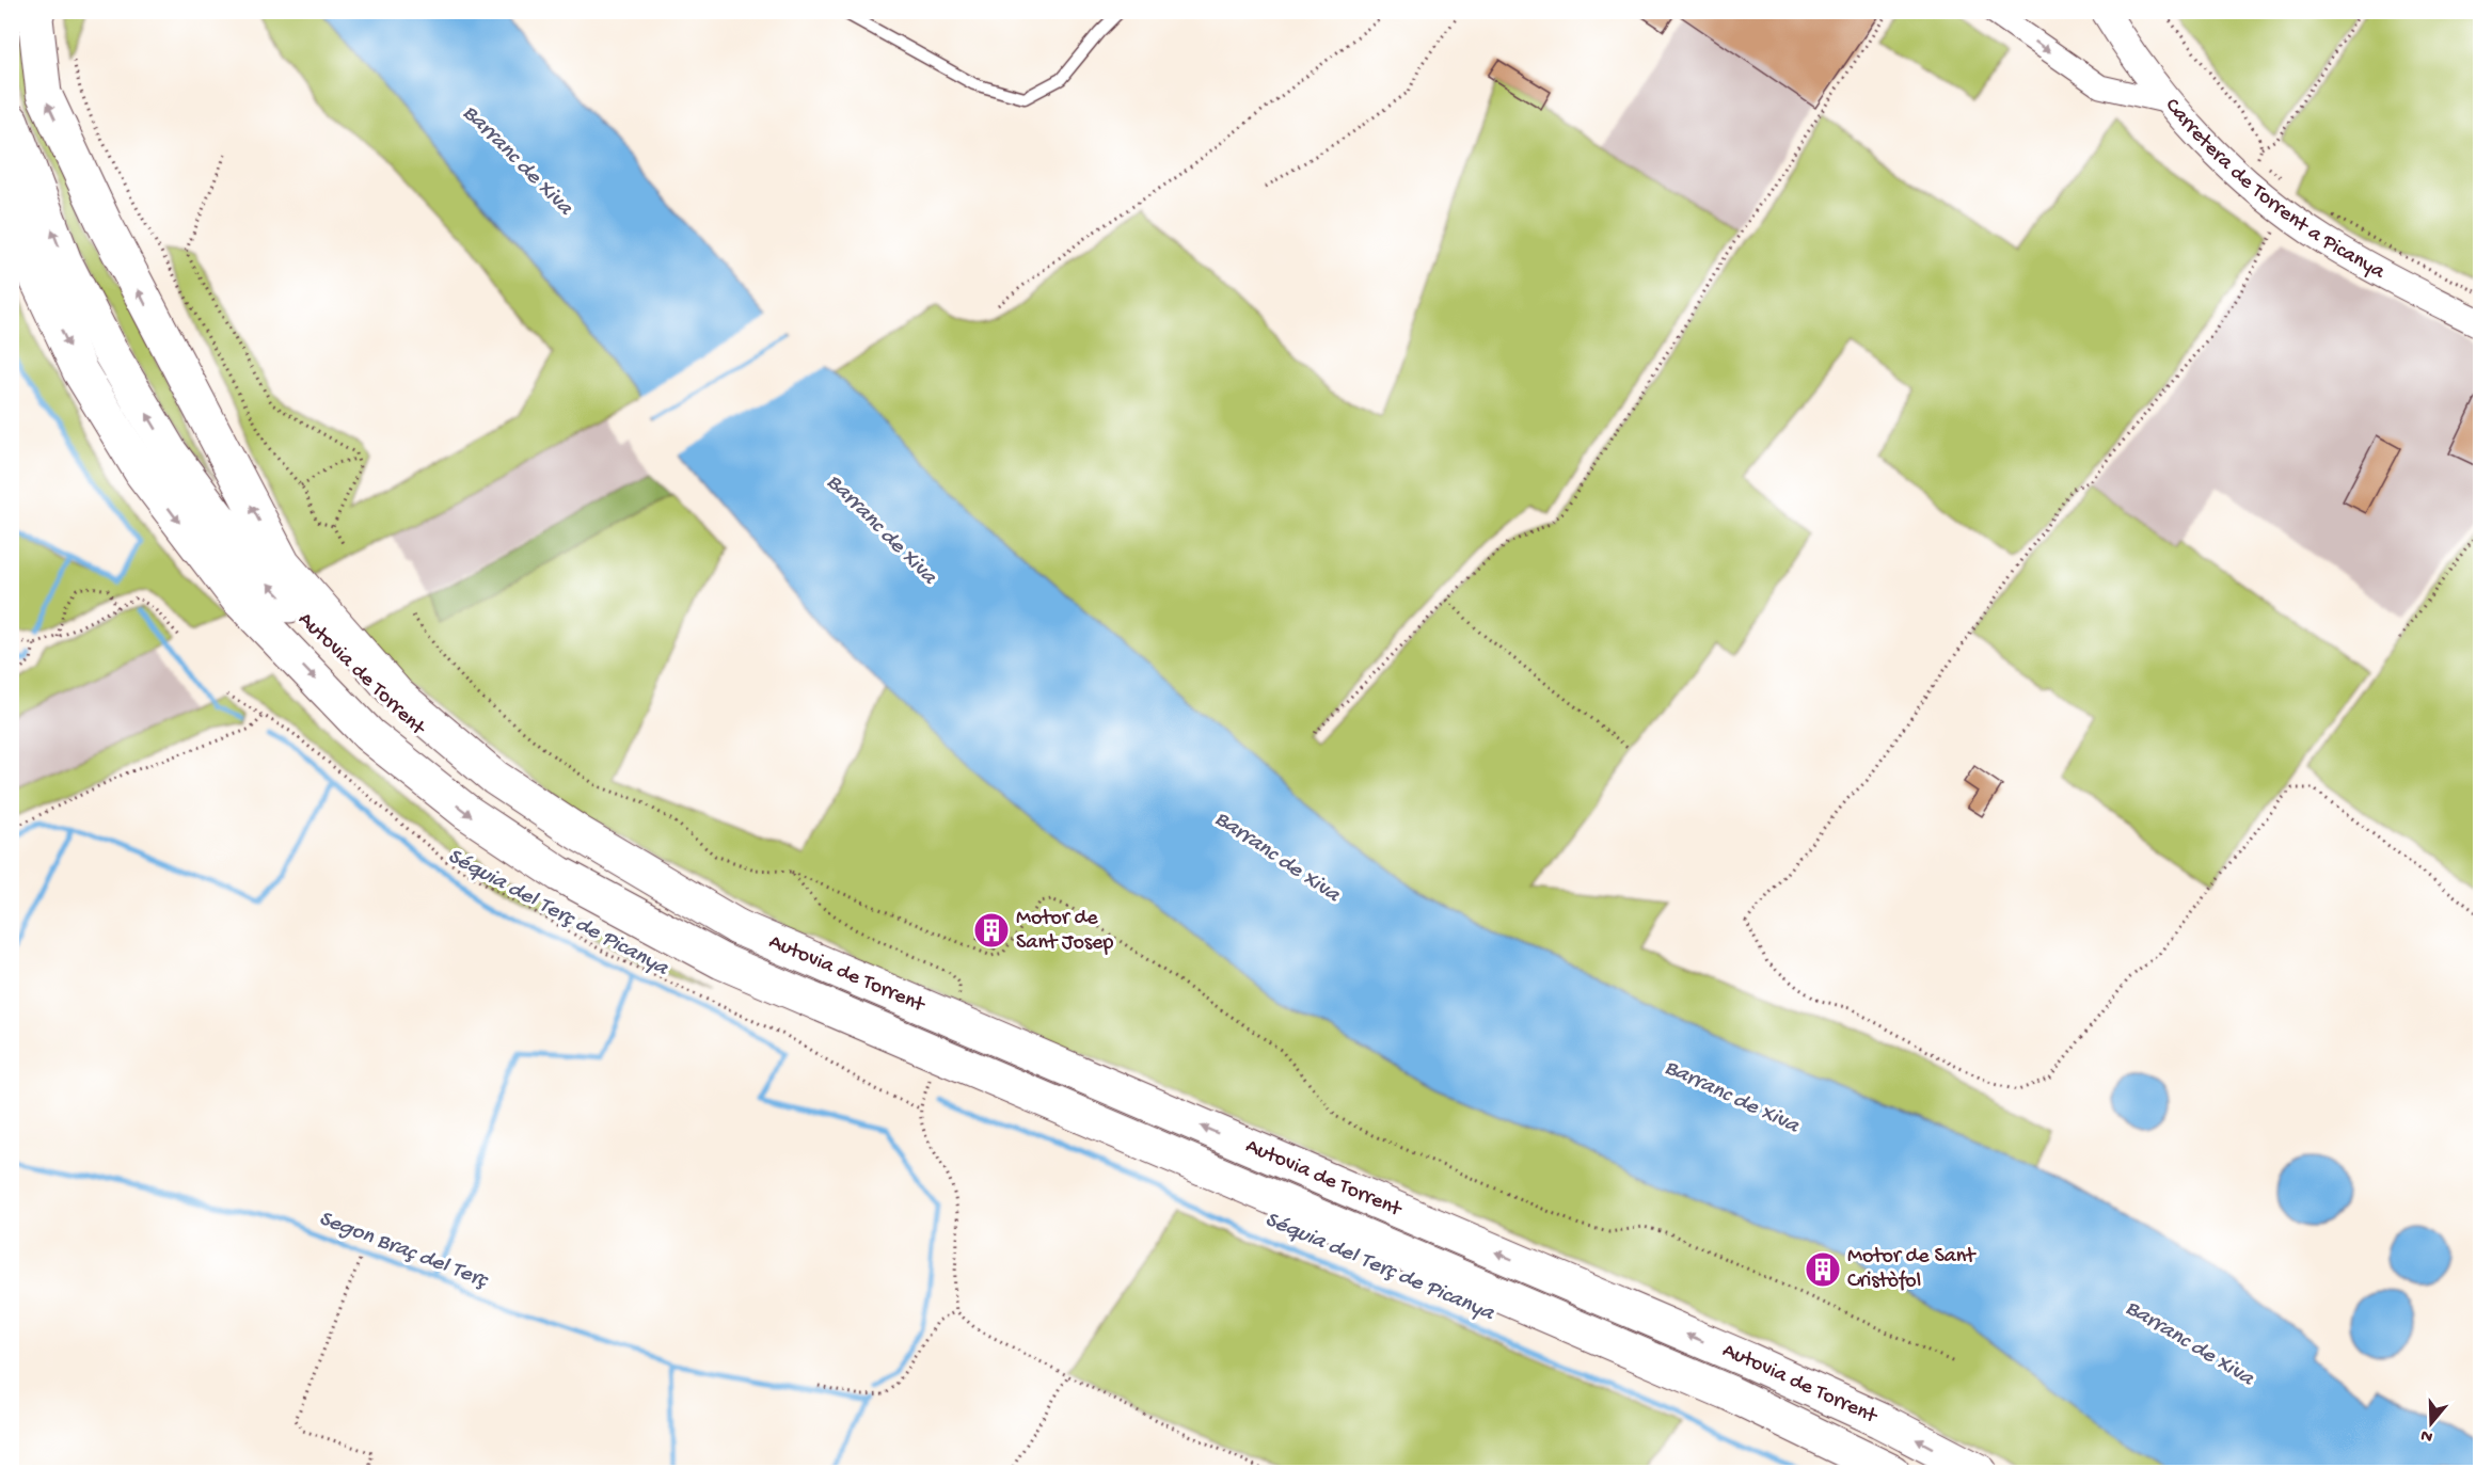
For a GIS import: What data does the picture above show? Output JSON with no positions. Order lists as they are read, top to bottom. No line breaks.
{"streets":{"highway":["Autovia de Torrent"],"street":["Carretera de Torrent a Picanya"]},"water":["Barranc de Xiva","Séquia del Terç de Picanya","Segon Braç del Terç"],"places":{"building":["Motor de Sant Josep","Motor de Sant Cristòfol"]},"north":"bottom"}
